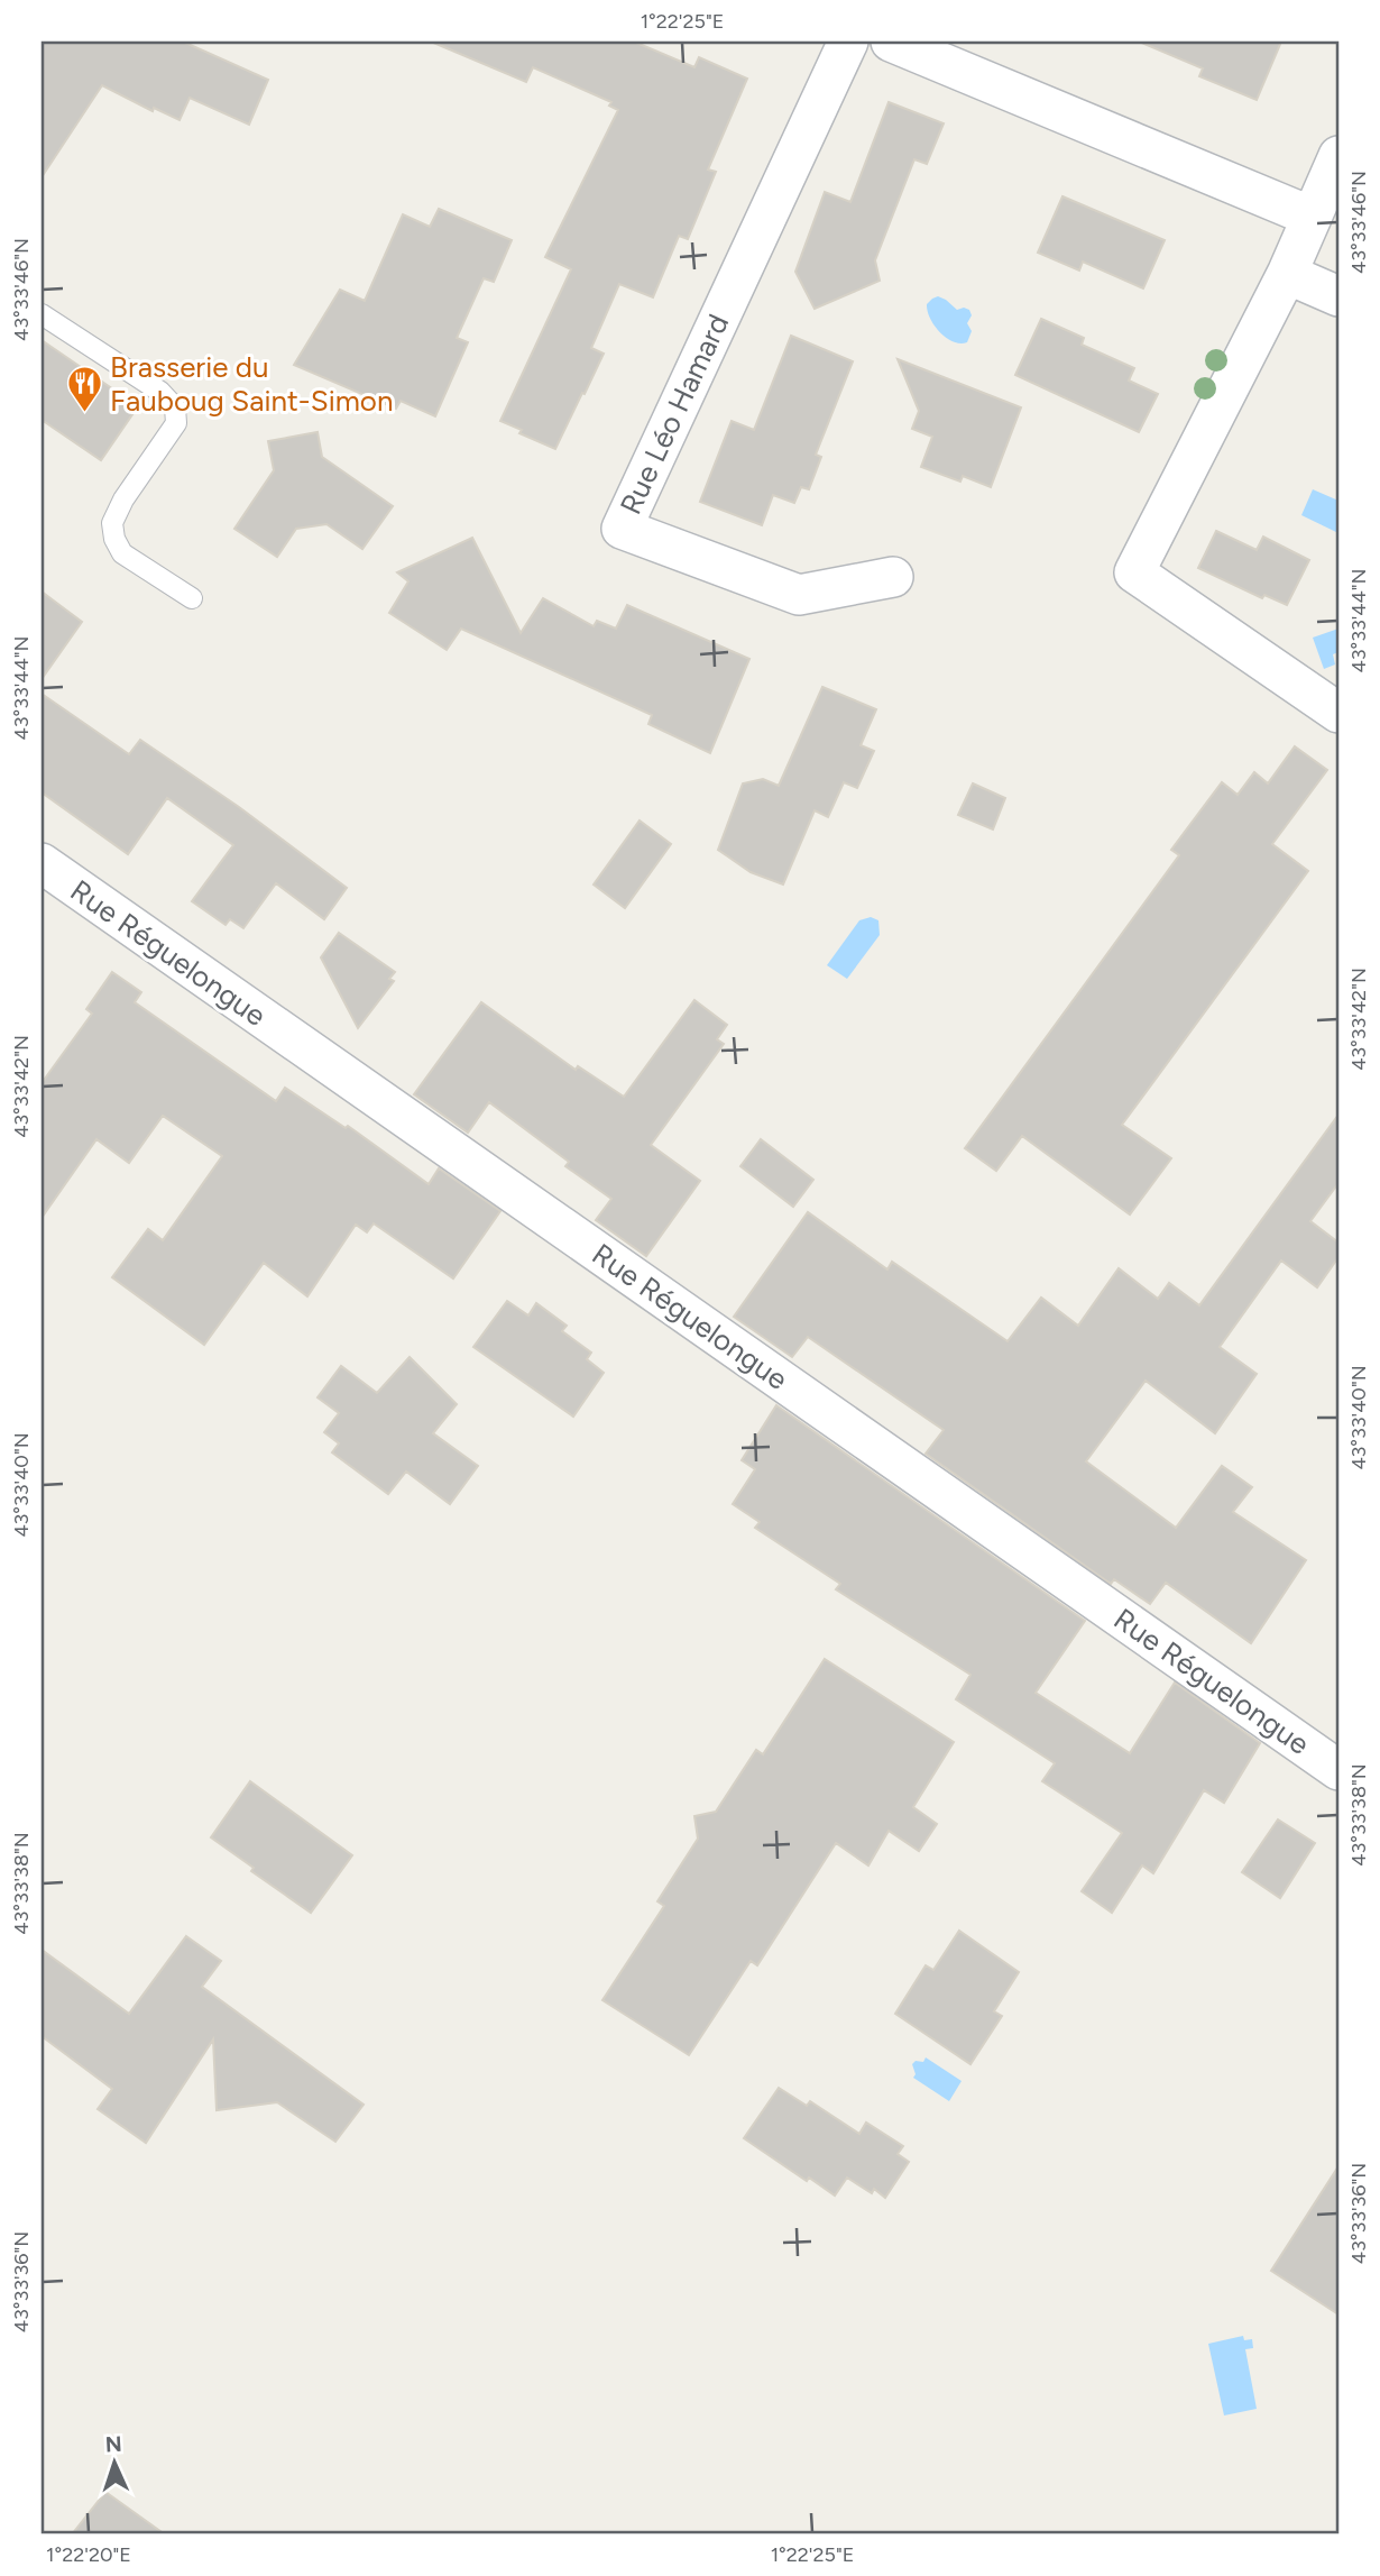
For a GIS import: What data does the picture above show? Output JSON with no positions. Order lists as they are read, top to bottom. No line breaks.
{"streets":{"street":["Rue Léo Hamard","Rue Réguelongue"]},"places":{"restaurant":["Brasserie du Fauboug Saint-Simon"]},"north":"top","coordinates":["1°22'25\"E","43°33'46\"N","43°33'44\"N","43°33'42\"N","43°33'40\"N","43°33'38\"N","43°33'36\"N","1°22'20\"E"]}
